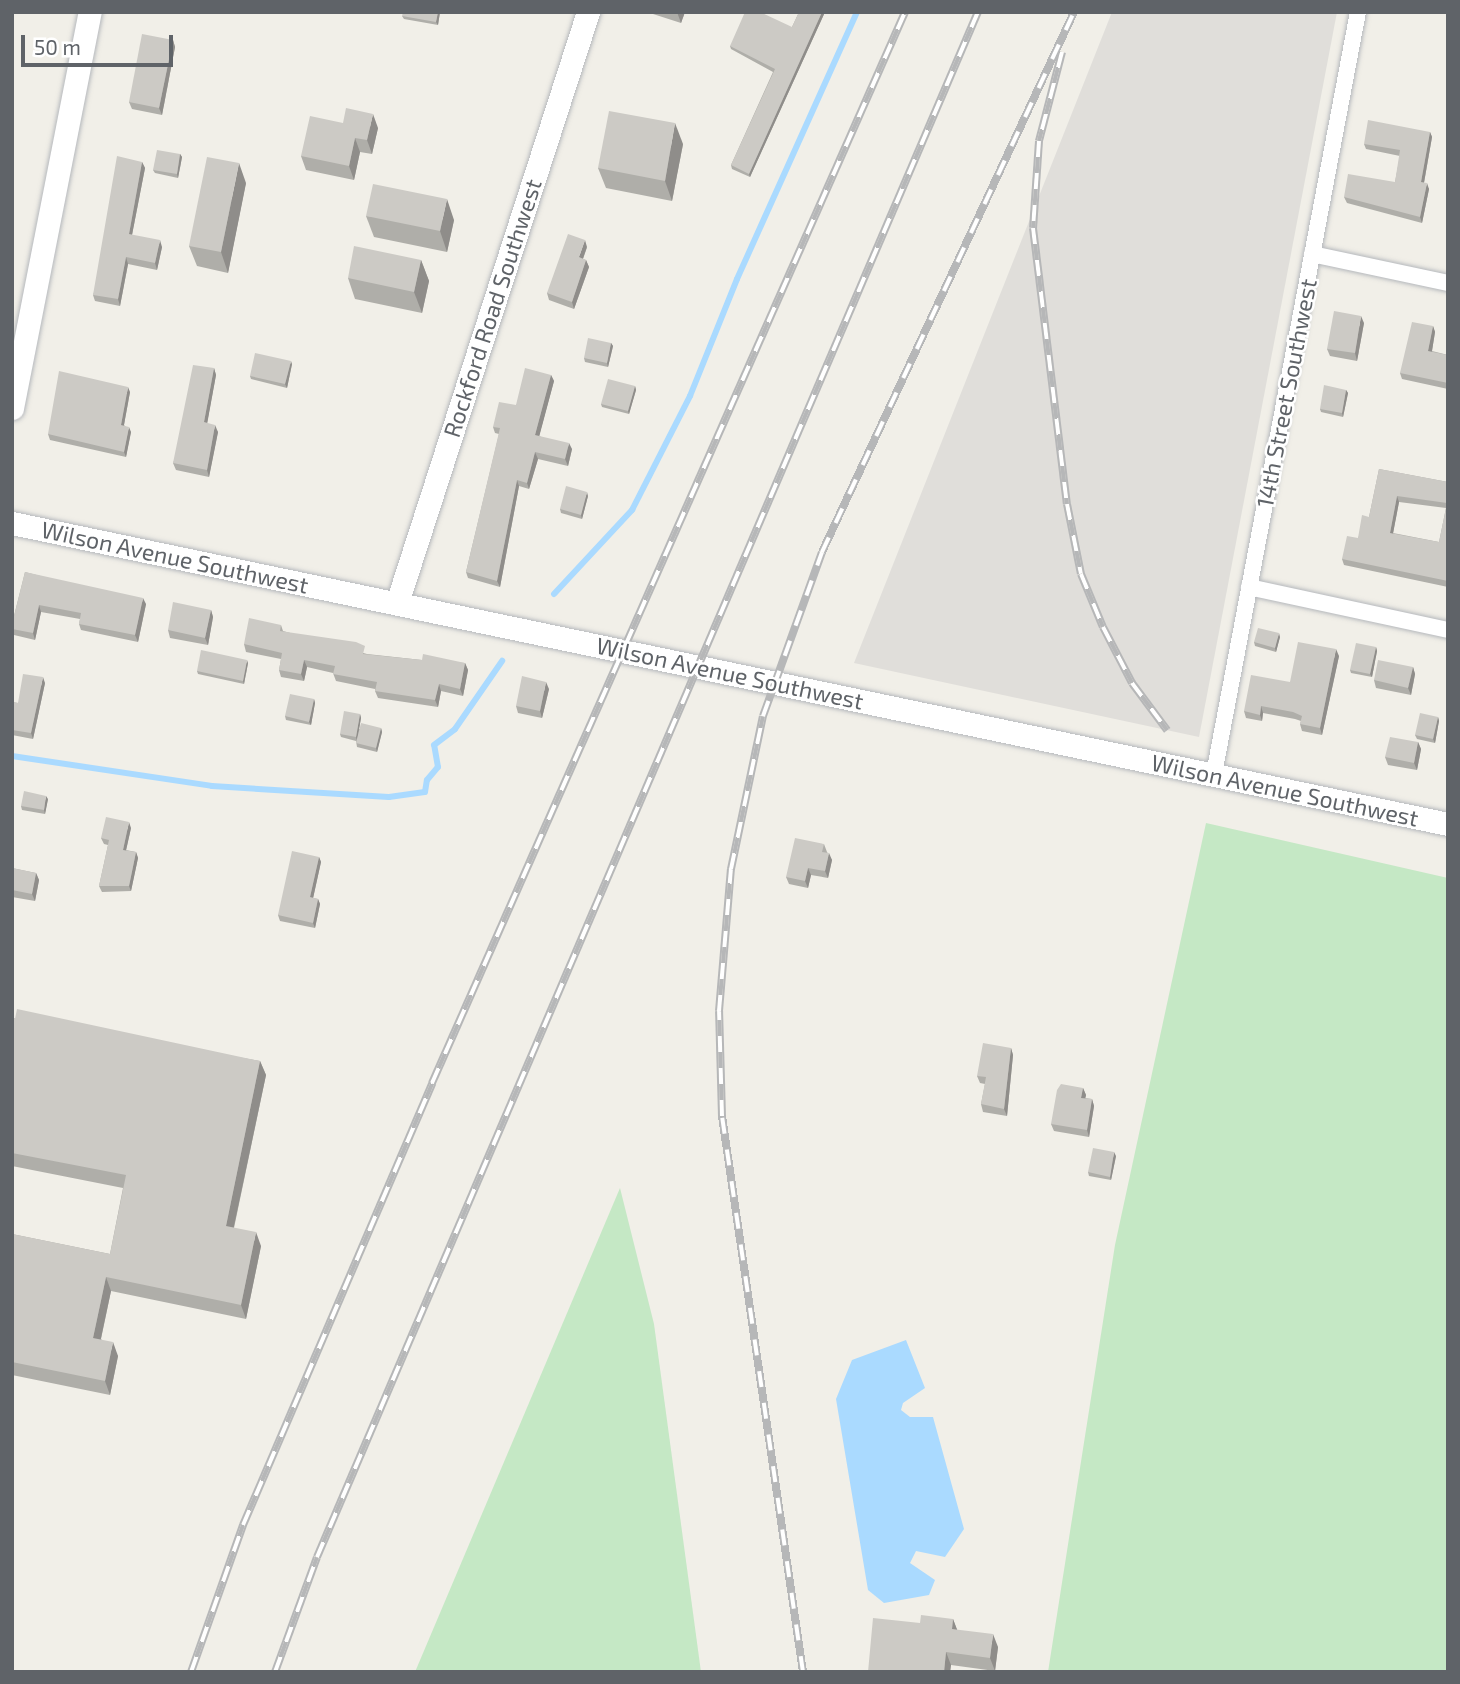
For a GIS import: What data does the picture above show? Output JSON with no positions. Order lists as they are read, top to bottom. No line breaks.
{"streets":{"main road":["Rockford Road Southwest","Wilson Avenue Southwest"],"street":["14th Street Southwest"]},"crossings":[["Rockford Road Southwest","Wilson Avenue Southwest"],["14th Street Southwest","Wilson Avenue Southwest"]],"scale_bar":"50 m"}
